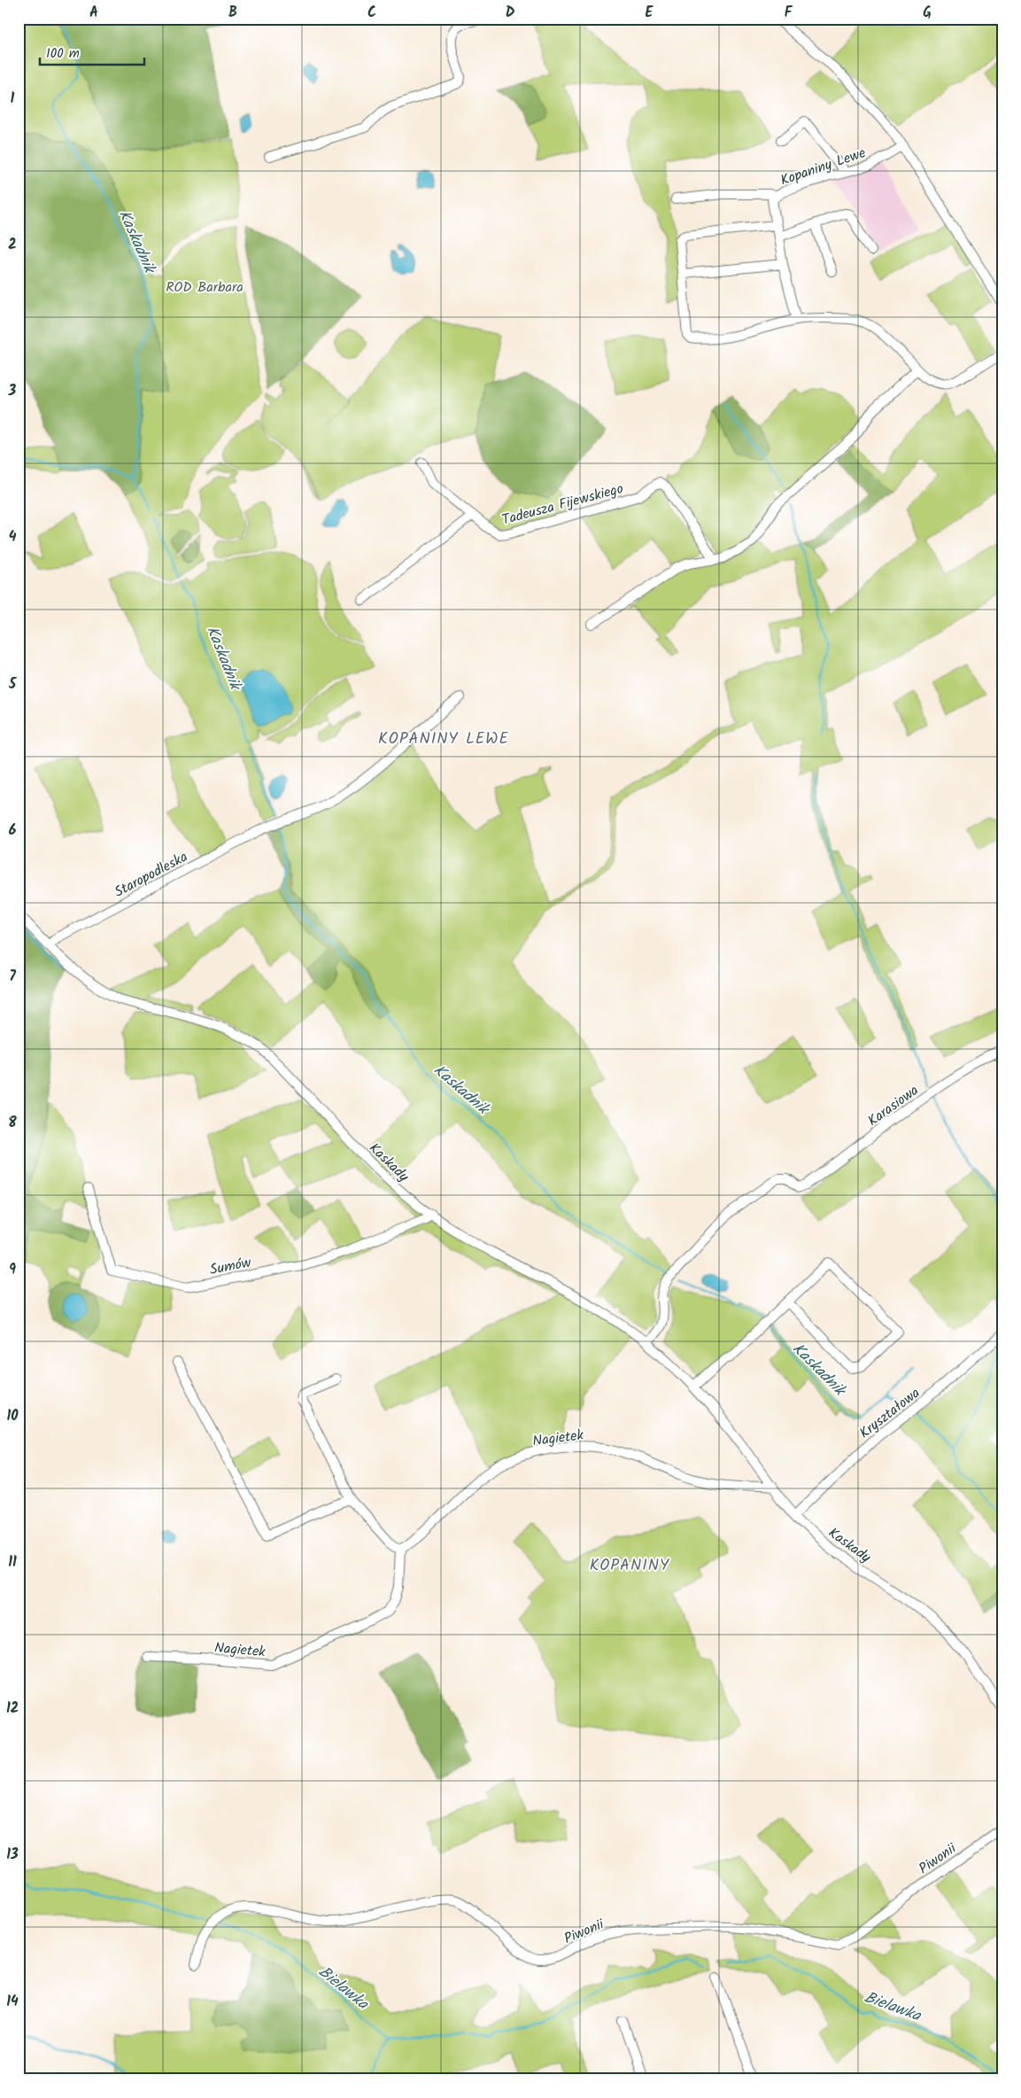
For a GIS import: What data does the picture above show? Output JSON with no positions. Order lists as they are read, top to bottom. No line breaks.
{"streets":{"street":["Kopaniny Lewe","Tadeusza Fijewskiego","Staropodleska","Karasiowa","Kaskady","Sumów","Kryształowa","Nagietek","Piwonii"]},"crossings":[["Staropodleska","Kaskady"],["Karasiowa","Kaskady"],["Kaskady","Sumów"],["Kaskady","Kryształowa"],["Kaskady","Nagietek"]],"districts":["KOPANINY LEWE","KOPANINY"],"water":["Kaskadnik","Bielawka"],"parks":["ROD Barbara"],"scale_bar":"100 m","grid":{"columns":["A","B","C","D","E","F","G"],"rows":["1","2","3","4","5","6","7","8","9","10","11","12","13","14"]}}
